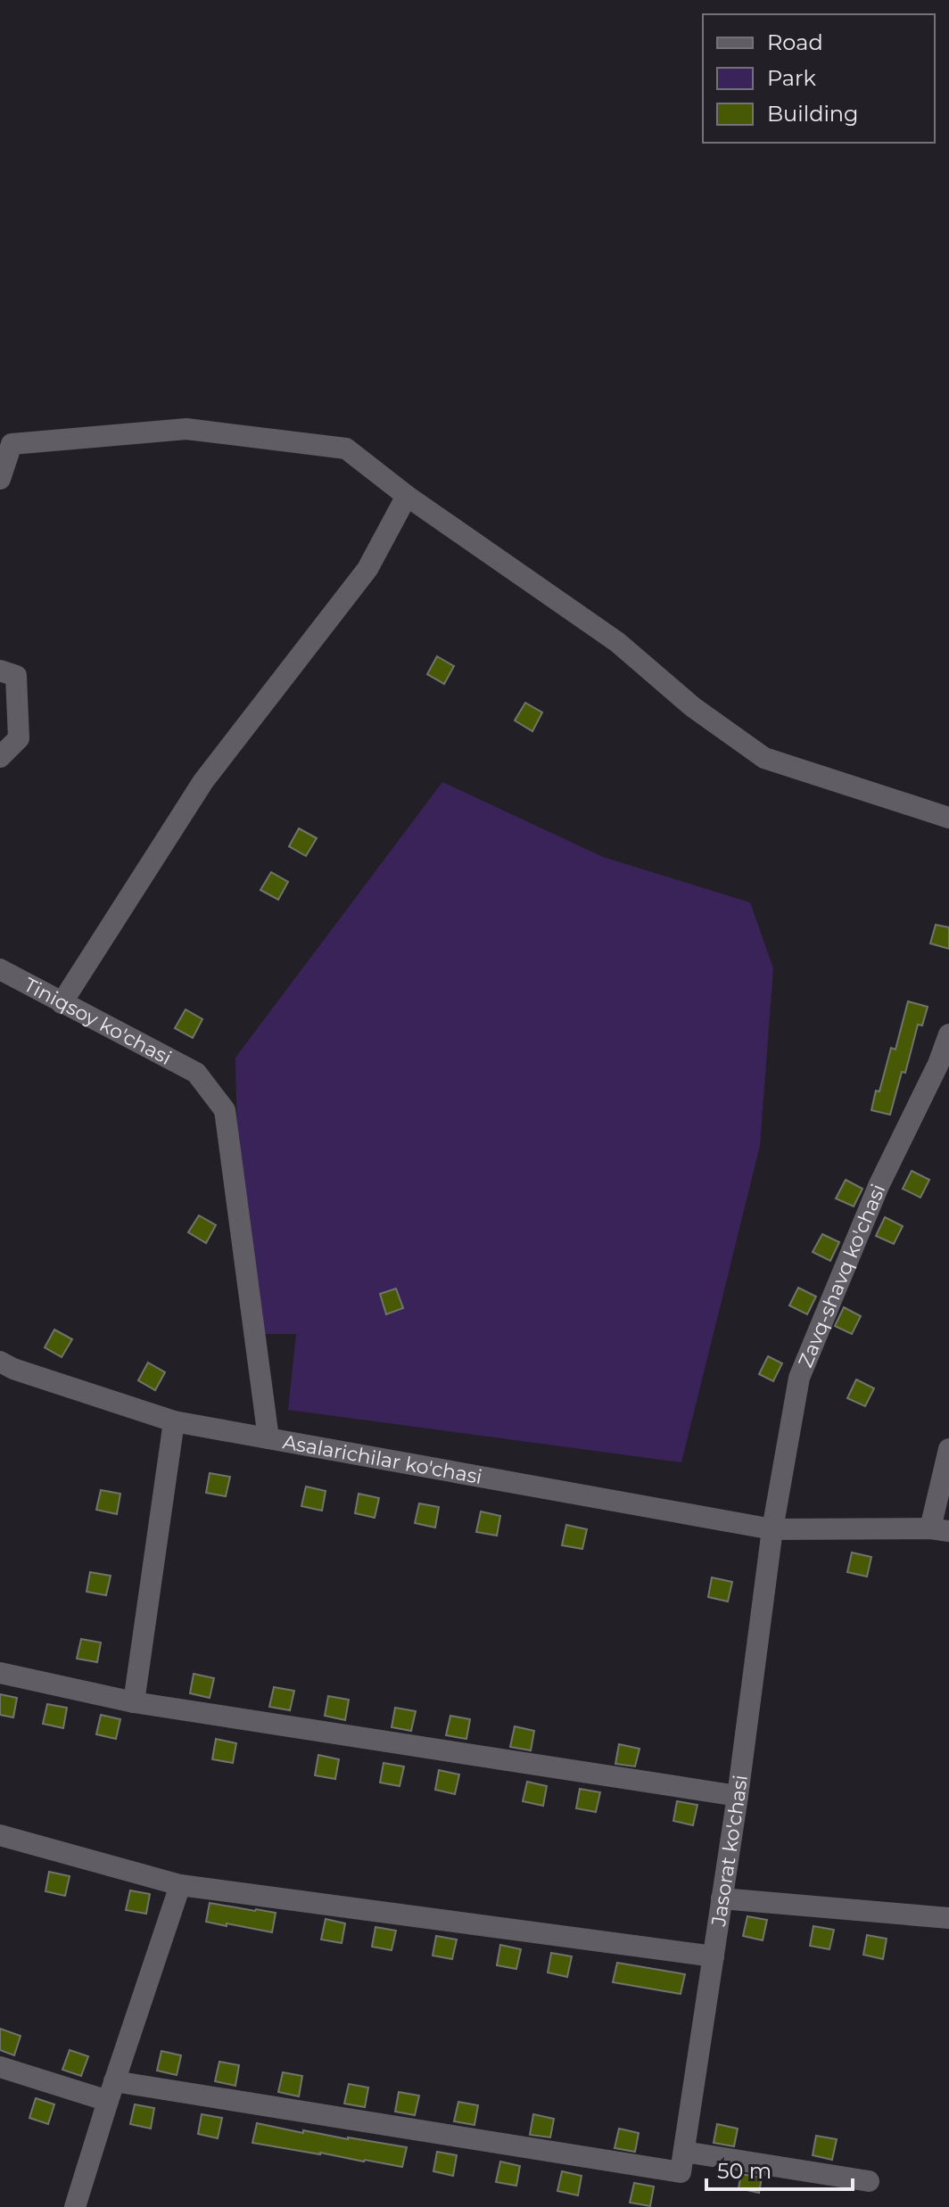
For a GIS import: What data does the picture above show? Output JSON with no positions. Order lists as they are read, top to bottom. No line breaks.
{"streets":{"street":["Tiniqsoy ko'chasi","Zavq-shavq ko'chasi","Asalarichilar ko'chasi","Jasorat ko'chasi"]},"crossings":[["Tiniqsoy ko'chasi","Asalarichilar ko'chasi"],["Zavq-shavq ko'chasi","Asalarichilar ko'chasi"],["Zavq-shavq ko'chasi","Jasorat ko'chasi"],["Asalarichilar ko'chasi","Jasorat ko'chasi"]],"legend":["Road","Park","Building"],"scale_bar":"50 m"}
